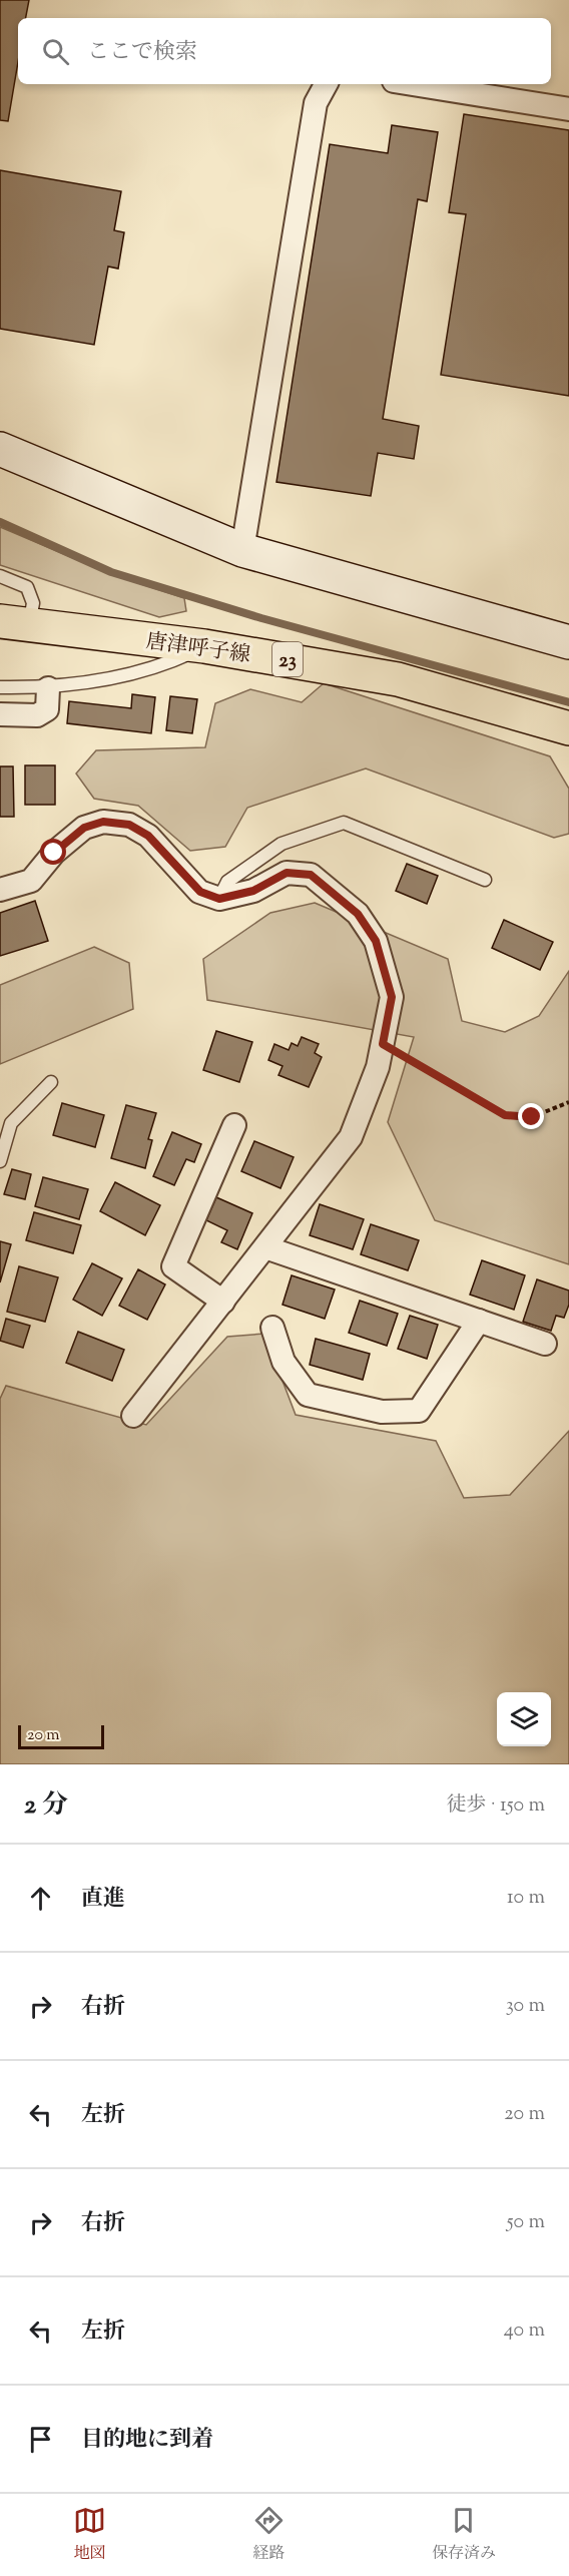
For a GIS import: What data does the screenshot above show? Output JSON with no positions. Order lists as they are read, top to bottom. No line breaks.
{"streets":{"main road":["唐津呼子線","23"]},"scale_bar":"20 m","page":{"search":"ここで検索","scale":"20 m","heading":["2 分","徒歩 · 150 m"],"list":[["直進","10 m"],["右折","30 m"],["左折","20 m"],["右折","50 m"],["左折","40 m"],"目的地に到着"],"nav":["地図","経路","保存済み"]}}
